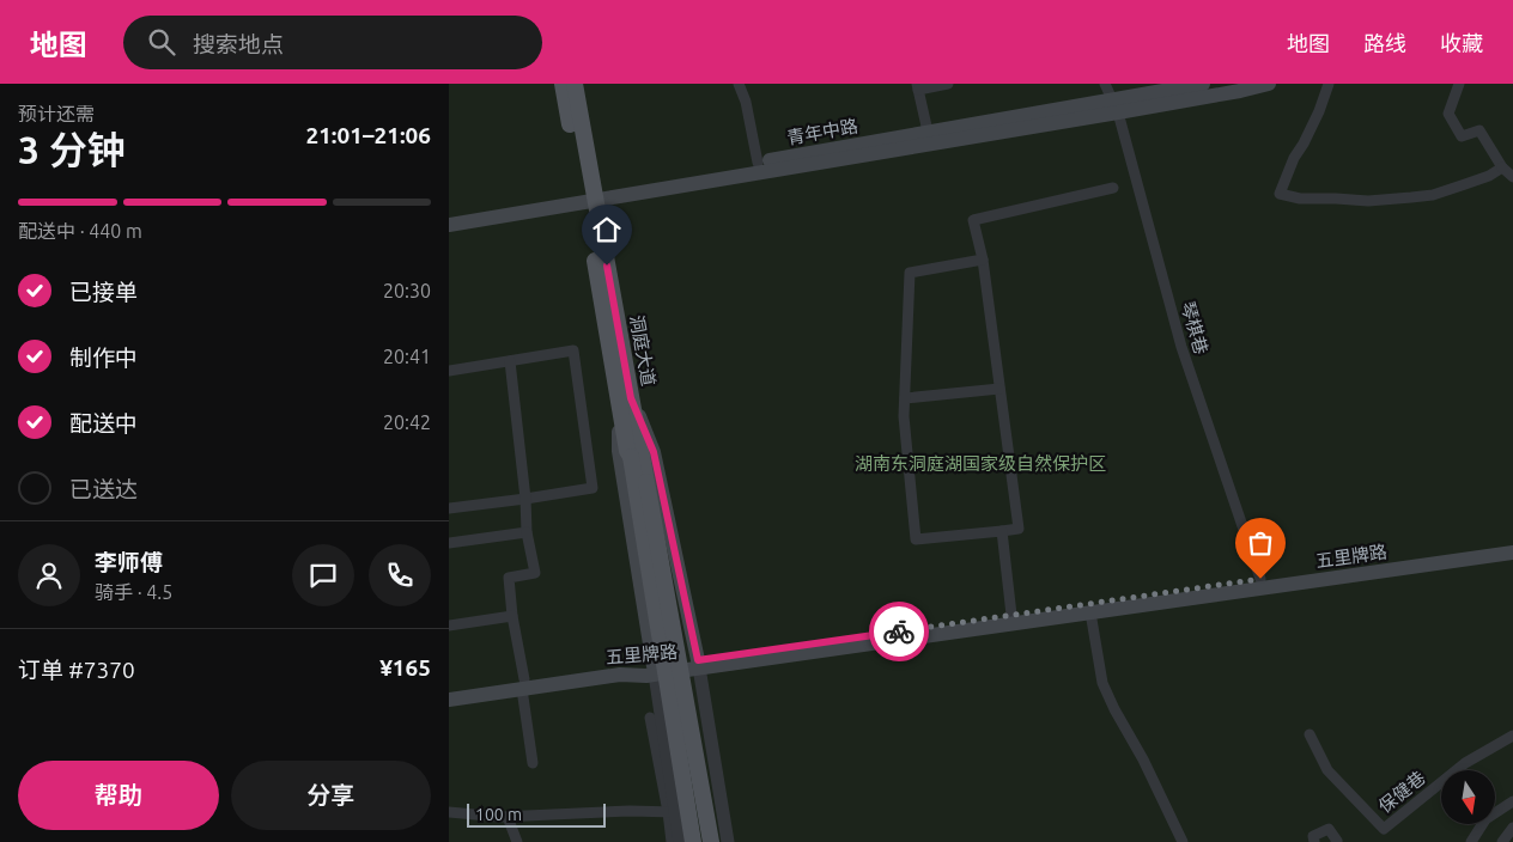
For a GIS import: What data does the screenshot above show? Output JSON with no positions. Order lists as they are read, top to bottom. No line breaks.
{"streets":{"main road":["青年中路","洞庭大道","五里牌路"],"street":["琴棋巷","保健巷"]},"crossings":[["青年中路","琴棋巷"],["青年中路","洞庭大道"],["琴棋巷","五里牌路"]],"parks":["湖南东洞庭湖国家级自然保护区"],"scale_bar":"100 m","north":"bottom","page":{"header":"地图","search":"搜索地点","nav":["地图","路线","收藏"],"heading":["3 分钟","预计还需","21:01–21:06"],"panel":["李师傅","骑手 · 4.5","订单 #7370","¥165"],"bar":"配送中 · 440 m","list":[["已接单","20:30"],["制作中","20:41"],["配送中","20:42"],"已送达"],"buttons":["帮助","分享"],"scale":"100 m"}}
